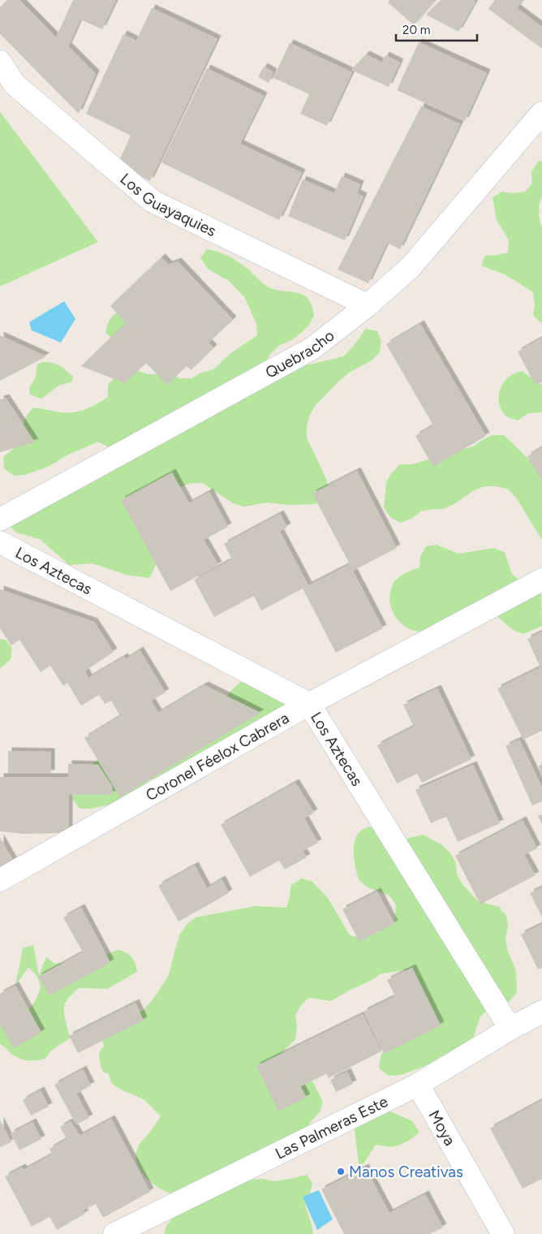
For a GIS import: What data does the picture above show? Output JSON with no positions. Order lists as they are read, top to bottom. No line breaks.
{"streets":{"street":["Los Guayaquies","Quebracho","Los Aztecas","Coronel Féelox Cabrera","Las Palmeras Este","Moya"]},"crossings":[["Los Guayaquies","Quebracho"],["Los Aztecas","Coronel Féelox Cabrera"],["Los Aztecas","Las Palmeras Este"],["Las Palmeras Este","Moya"]],"places":["Manos Creativas"],"scale_bar":"20 m"}
